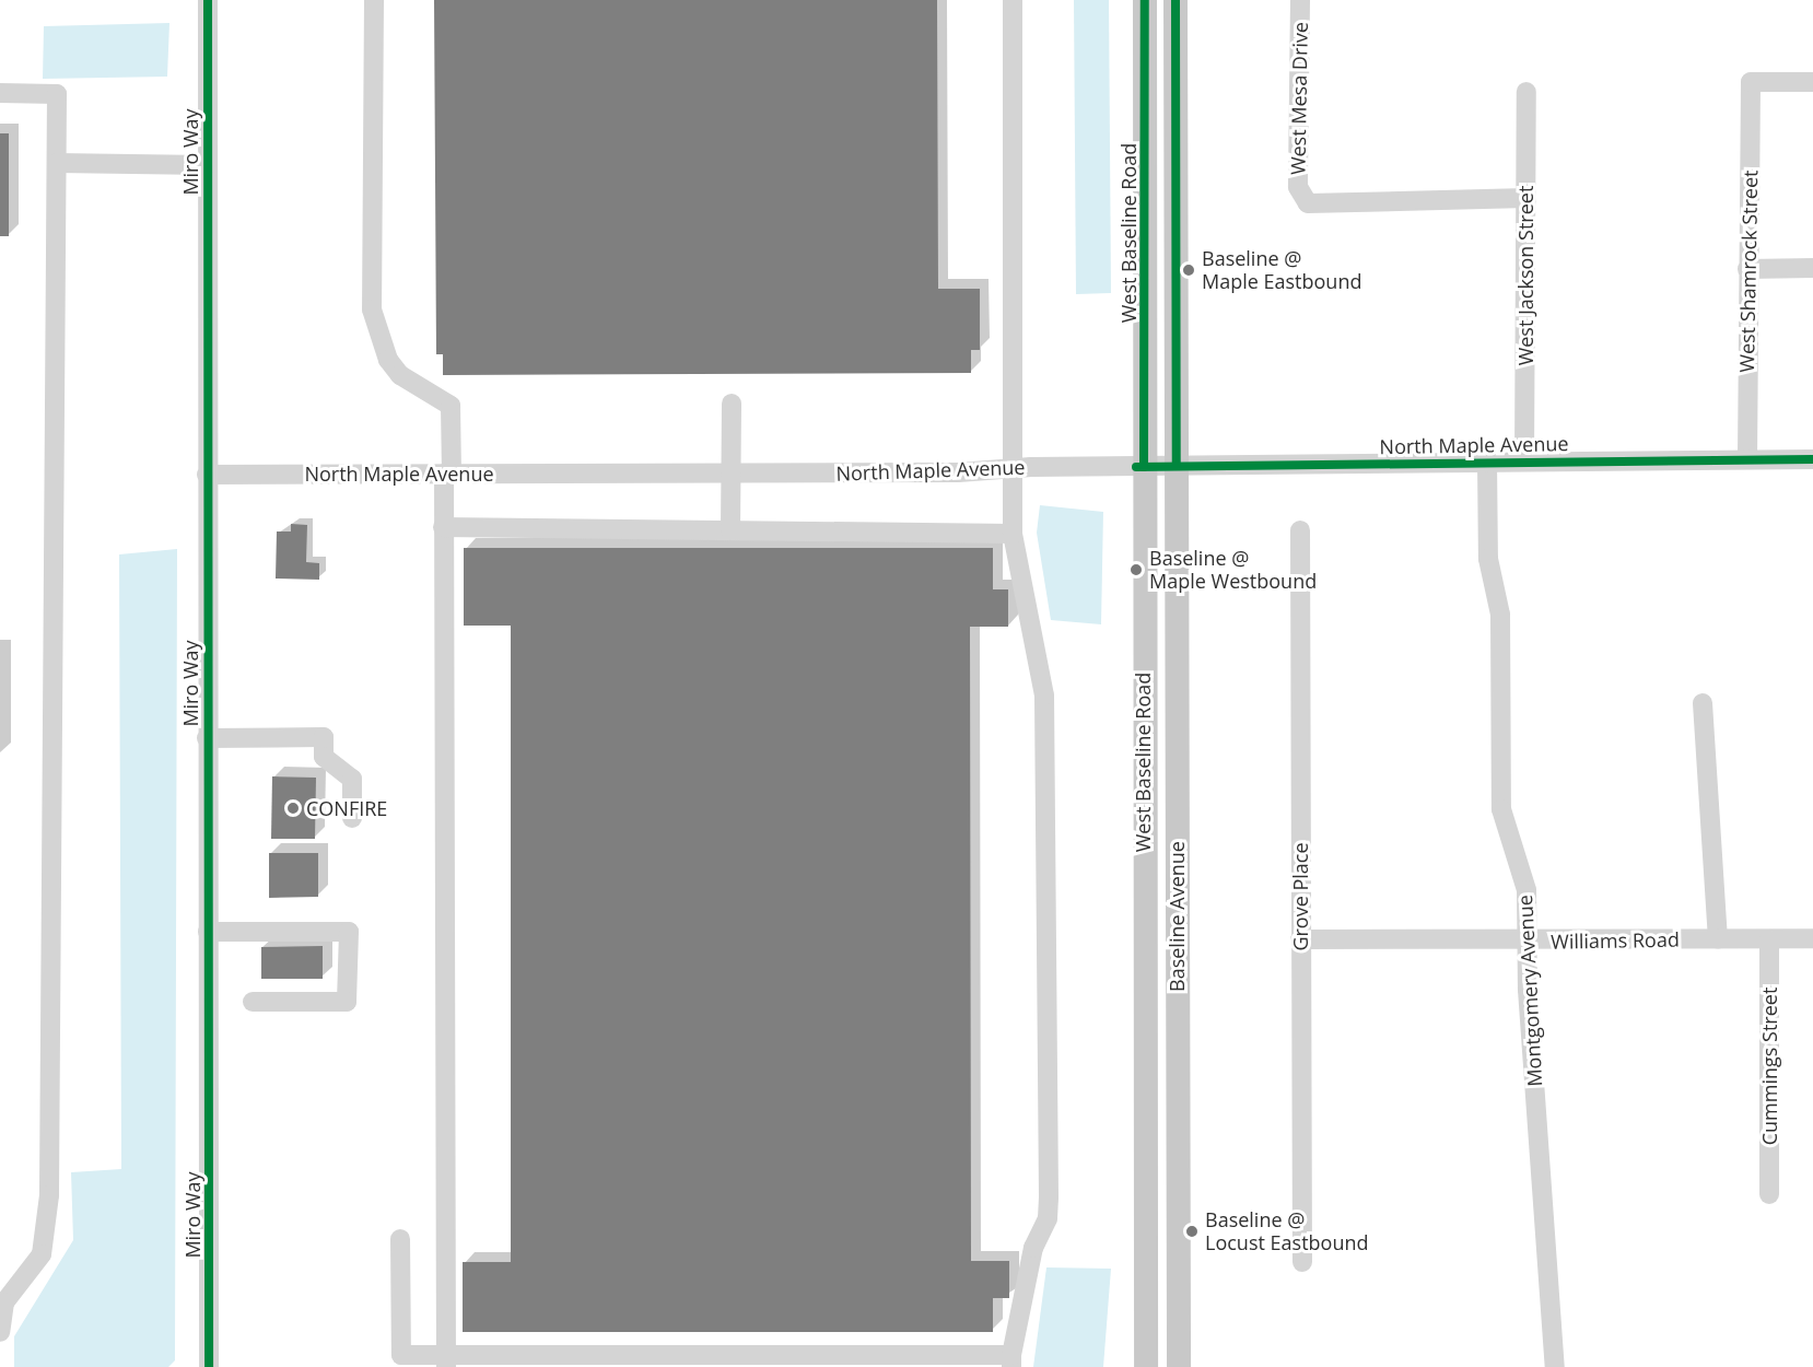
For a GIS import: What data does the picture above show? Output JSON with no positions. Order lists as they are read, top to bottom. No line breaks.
{"streets":{"main road":["West Baseline Road","Baseline Avenue"],"street":["West Mesa Drive","Miro Way","West Shamrock Street","West Jackson Street","North Maple Avenue","Grove Place","Williams Road","Montgomery Avenue","Cummings Street"]},"crossings":[["West Mesa Drive","West Jackson Street"],["Miro Way","North Maple Avenue"],["West Baseline Road","North Maple Avenue"],["West Shamrock Street","North Maple Avenue"],["West Jackson Street","North Maple Avenue"],["North Maple Avenue","Baseline Avenue"],["North Maple Avenue","Montgomery Avenue"],["Grove Place","Williams Road"],["Williams Road","Montgomery Avenue"],["Williams Road","Cummings Street"]],"places":["Baseline @ Maple Eastbound","Baseline @ Maple Westbound","CONFIRE","Baseline @ Locust Eastbound"]}
